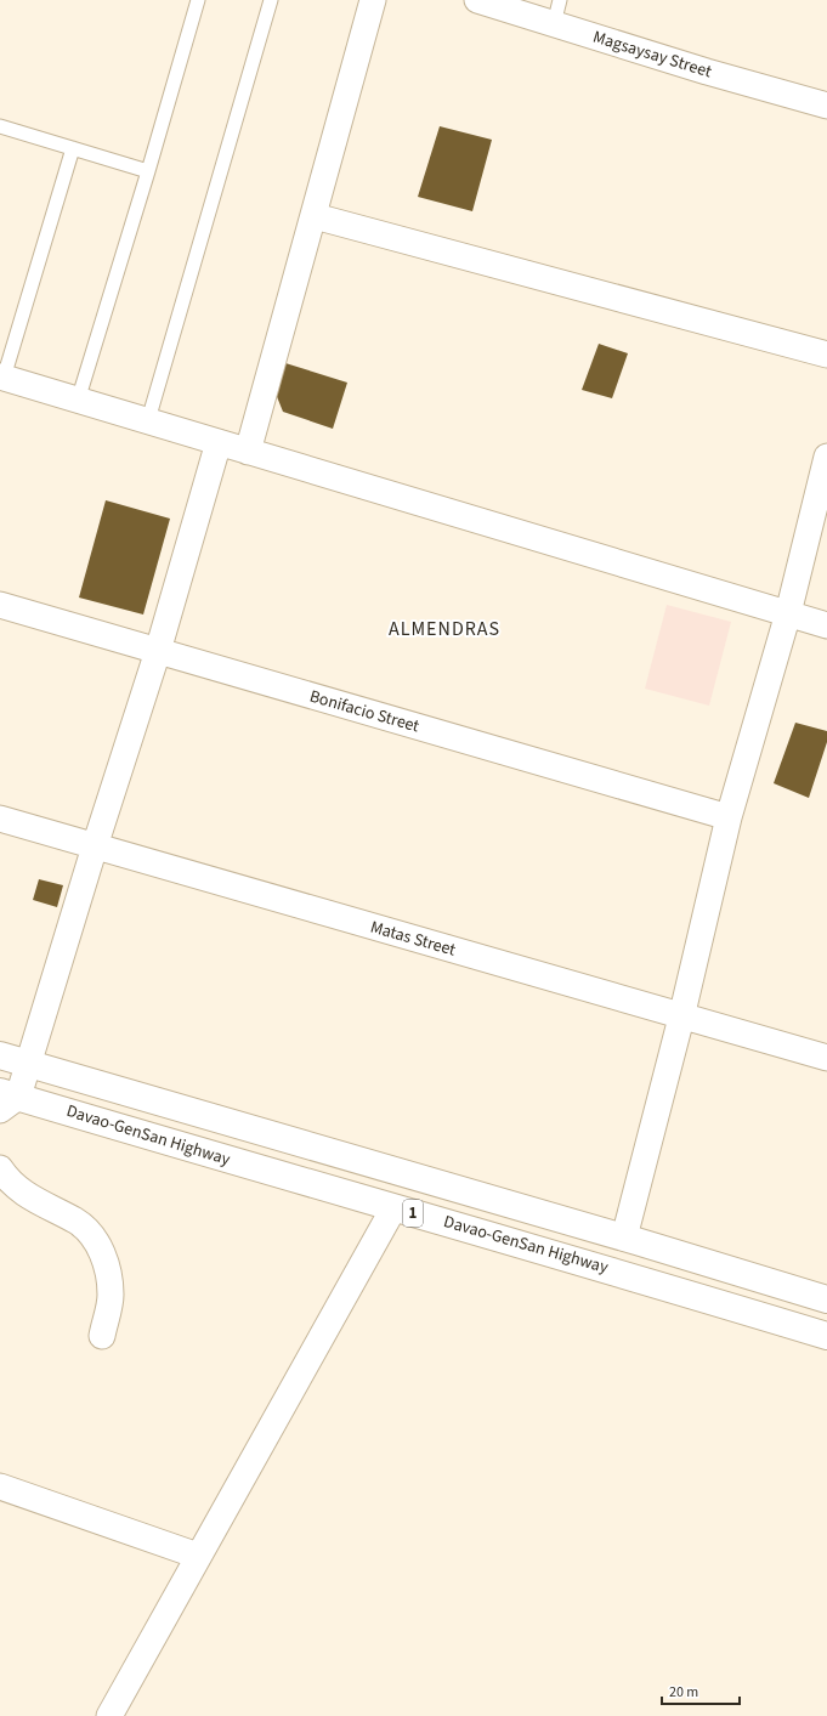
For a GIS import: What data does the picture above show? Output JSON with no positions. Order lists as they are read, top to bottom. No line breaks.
{"streets":{"highway":["Davao-GenSan Highway","1"],"street":["Magsaysay Street","Bonifacio Street","Matas Street"]},"districts":["ALMENDRAS"],"scale_bar":"20 m"}
